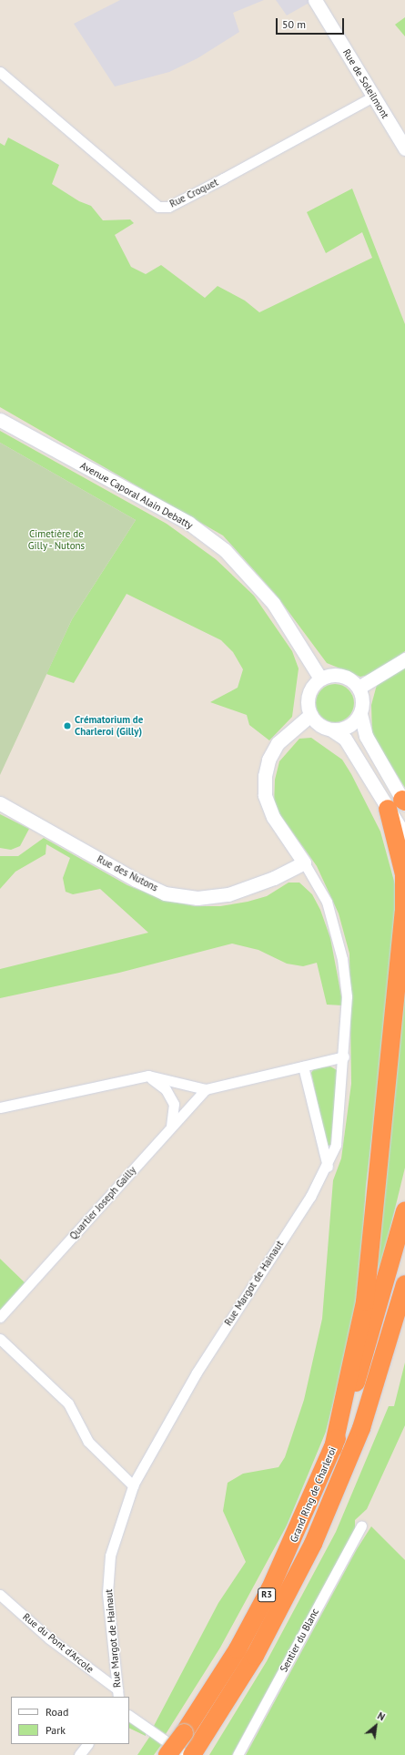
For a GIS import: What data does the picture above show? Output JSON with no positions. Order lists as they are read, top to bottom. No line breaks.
{"streets":{"highway":["Grand Ring de Charleroi","R3"],"main road":["Rue de Soleilmont","Avenue Caporal Alain Debatty","Rue des Nutons"],"street":["Rue Croquet","Quartier Joseph Gailly","Rue Margot de Hainaut","Sentier du Blanc","Rue du Pont d'Arcole"]},"crossings":[["Rue de Soleilmont","Rue Croquet"],["Rue des Nutons","Rue Margot de Hainaut"],["Rue Margot de Hainaut","Rue du Pont d'Arcole"]],"parks":["Cimetière de Gilly - Nutons"],"places":["Crématorium de Charleroi (Gilly)"],"legend":["Road","Park"],"scale_bar":"50 m","north":"top right"}
